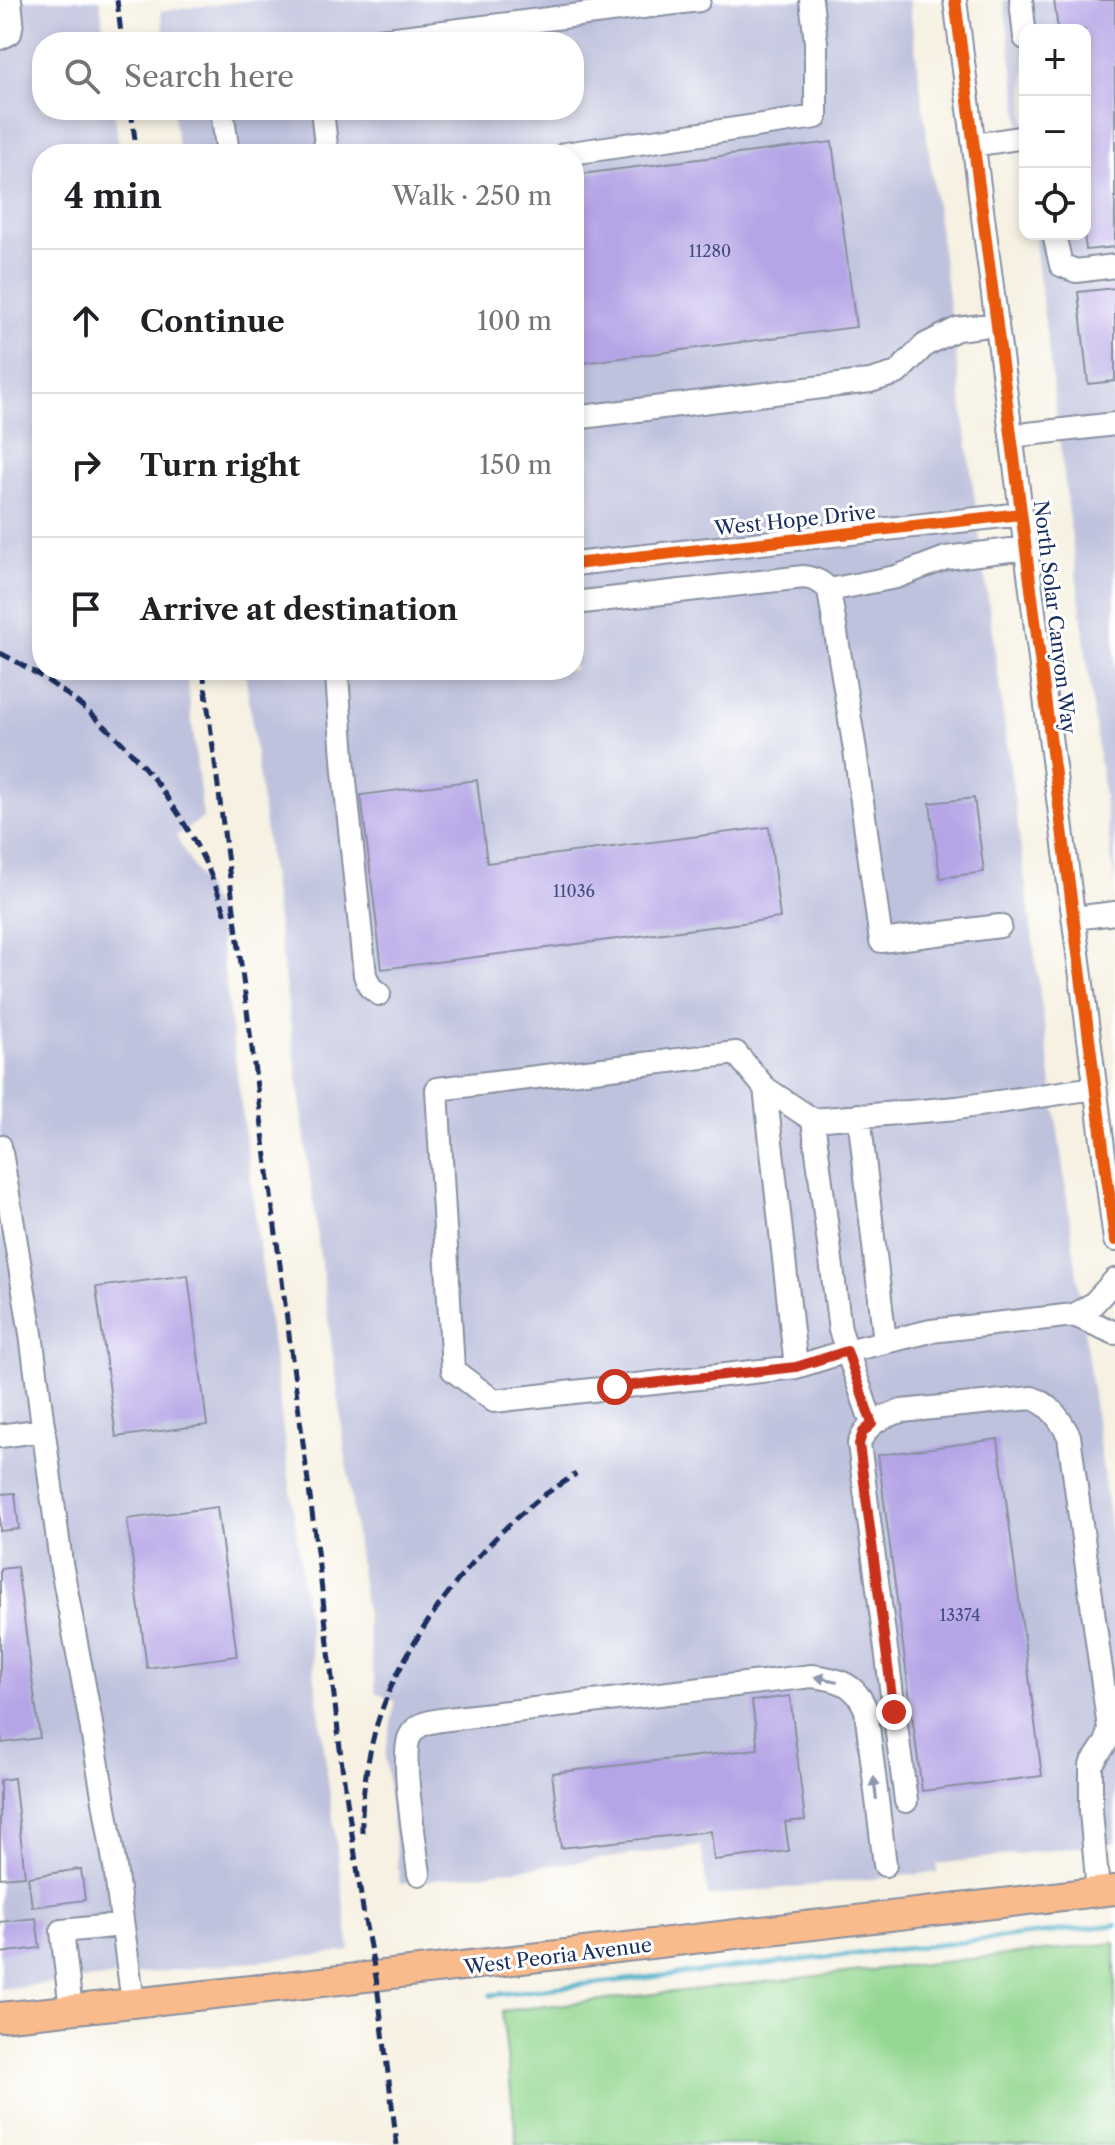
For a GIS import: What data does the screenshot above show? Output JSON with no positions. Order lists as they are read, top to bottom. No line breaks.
{"streets":{"main road":["West Peoria Avenue"],"street":["West Hope Drive","North Solar Canyon Way"]},"crossings":[["West Hope Drive","North Solar Canyon Way"]],"house_numbers":["11280","11036","13374"],"page":{"map_buttons":["+","−"],"search":"Search here","heading":["4 min","Walk · 250 m"],"list":[["Continue","100 m"],["Turn right","150 m"],"Arrive at destination"]}}
